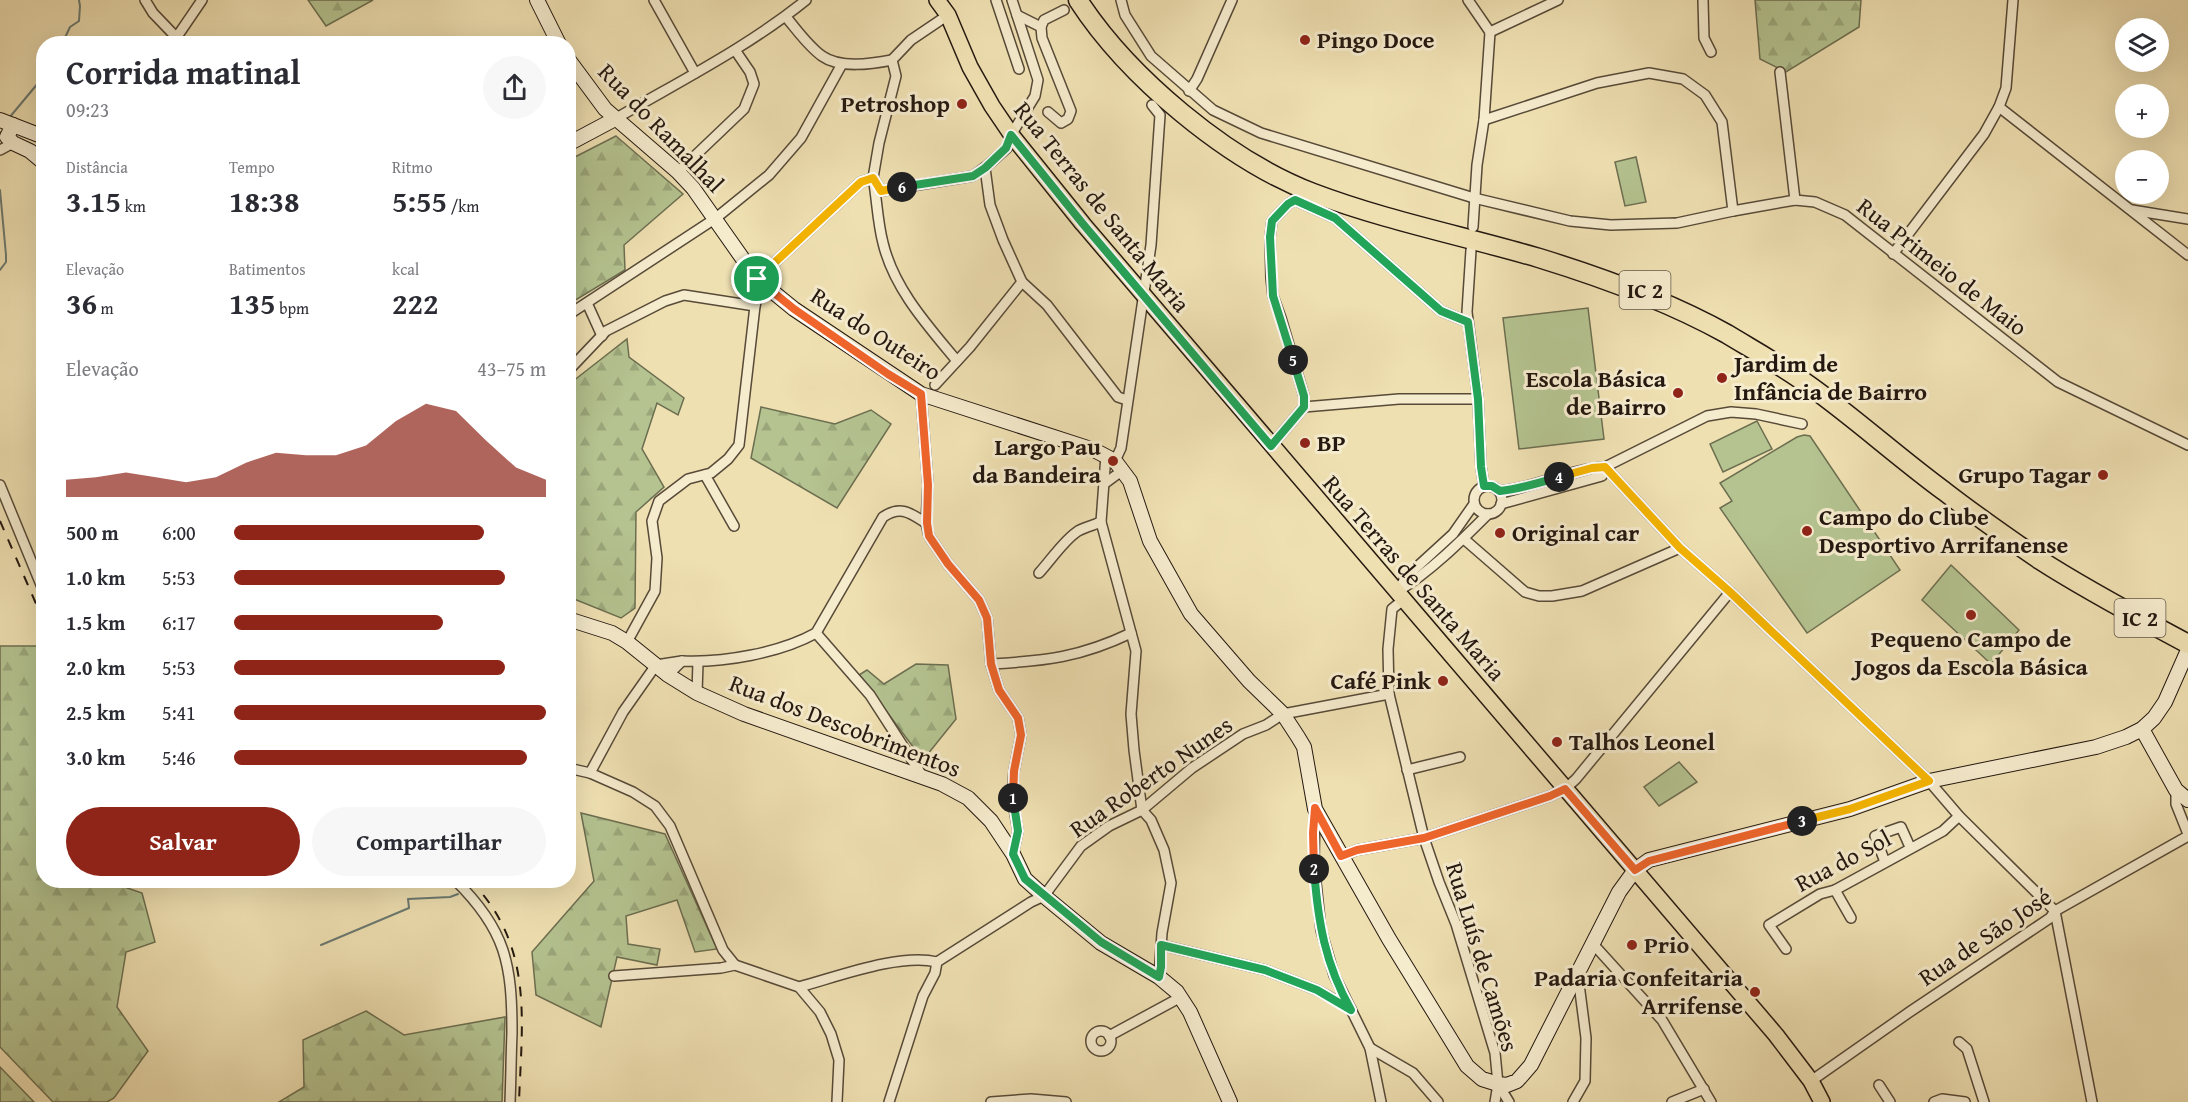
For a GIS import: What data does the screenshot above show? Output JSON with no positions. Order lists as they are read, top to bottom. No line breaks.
{"streets":{"highway":["IC 2"],"main road":["Rua Terras de Santa Maria"],"street":["Rua do Ramalhal","Rua Primeio de Maio","Rua do Outeiro","Rua dos Descobrimentos","Rua Roberto Nunes","Rua do Sol","Rua de São José","Rua Luís de Camões"]},"crossings":[["Rua do Ramalhal","Rua do Outeiro"],["Rua Terras de Santa Maria","Rua de São José"],["Rua Terras de Santa Maria","Rua Luís de Camões"],["Rua dos Descobrimentos","Rua Roberto Nunes"],["Rua Roberto Nunes","Rua Luís de Camões"]],"places":["Pingo Doce","Petroshop","Jardim de Infância de Bairro","Escola Básica de Bairro","BP","Largo Pau da Bandeira","Grupo Tagar","Campo do Clube Desportivo Arrifanense","Original car","Pequeno Campo de Jogos da Escola Básica","Café Pink","Talhos Leonel","Prio","Padaria Confeitaria Arrifense"],"page":{"map_buttons":["+","−"],"heading":["Corrida matinal","09:23"],"stats":[["Distância","3.15 km"],["Tempo","18:38"],["Ritmo","5:55 /km"],["Elevação","36 m"],["Batimentos","135 bpm"],["kcal","222"]],"pins":["6","5","4","1","3","2"],"chart":["Elevação","43–75 m"],"list":[{"name":"500 m","note":"6:00"},{"name":"1.0 km","note":"5:53"},{"name":"1.5 km","note":"6:17"},{"name":"2.0 km","note":"5:53"},{"name":"2.5 km","note":"5:41"},{"name":"3.0 km","note":"5:46"}],"buttons":["Salvar","Compartilhar"]}}
